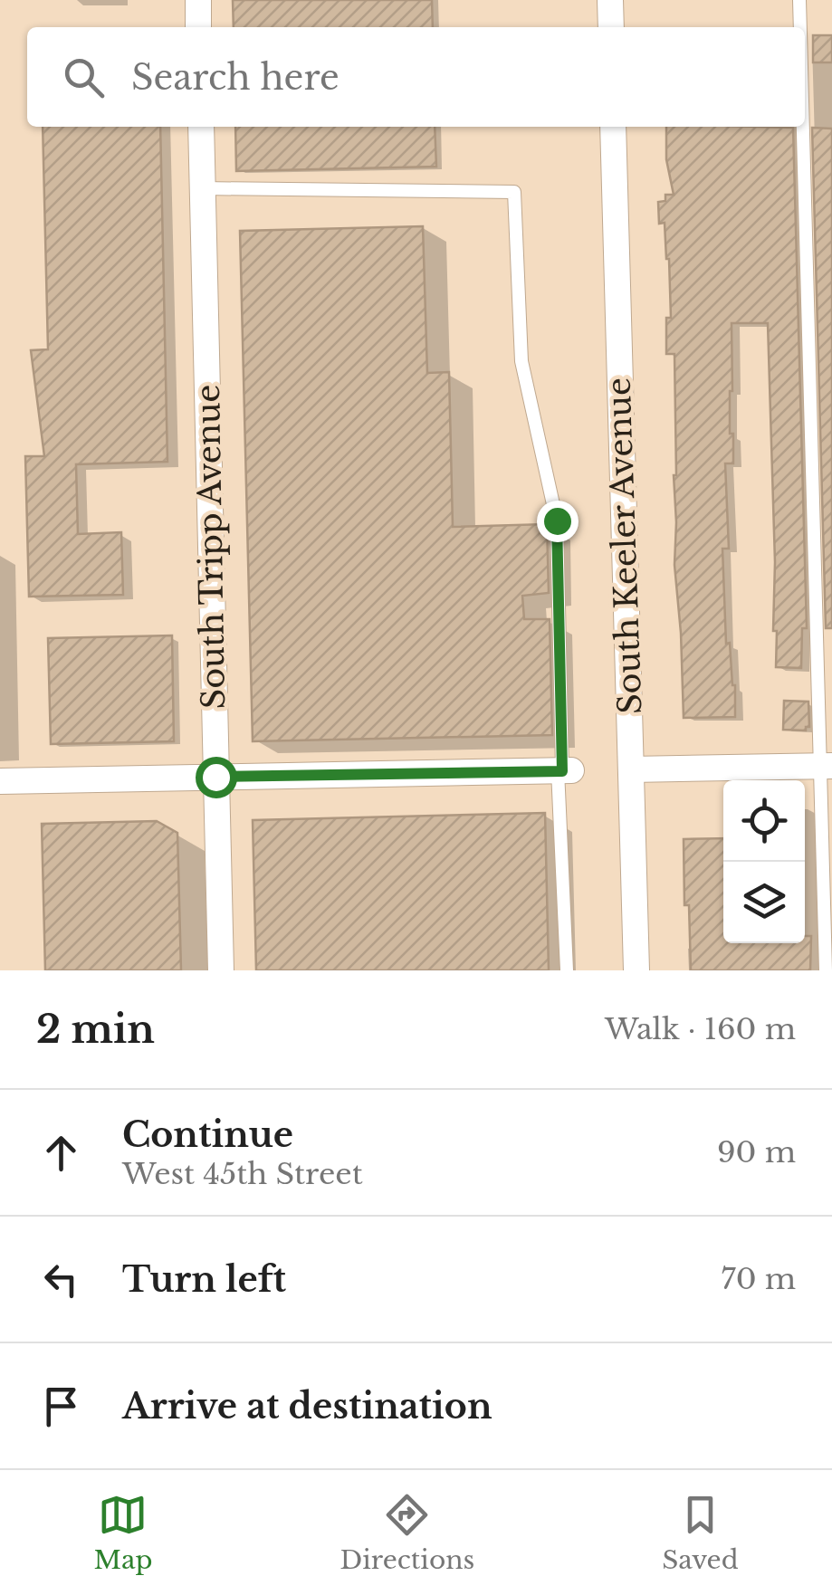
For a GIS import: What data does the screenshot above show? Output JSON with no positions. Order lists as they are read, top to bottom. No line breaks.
{"streets":{"street":["South Keeler Avenue","South Tripp Avenue"]},"page":{"search":"Search here","heading":["2 min","Walk · 160 m"],"list":[["Continue","West 45th Street","90 m"],["Turn left","70 m"],"Arrive at destination"],"nav":["Map","Directions","Saved"]}}
